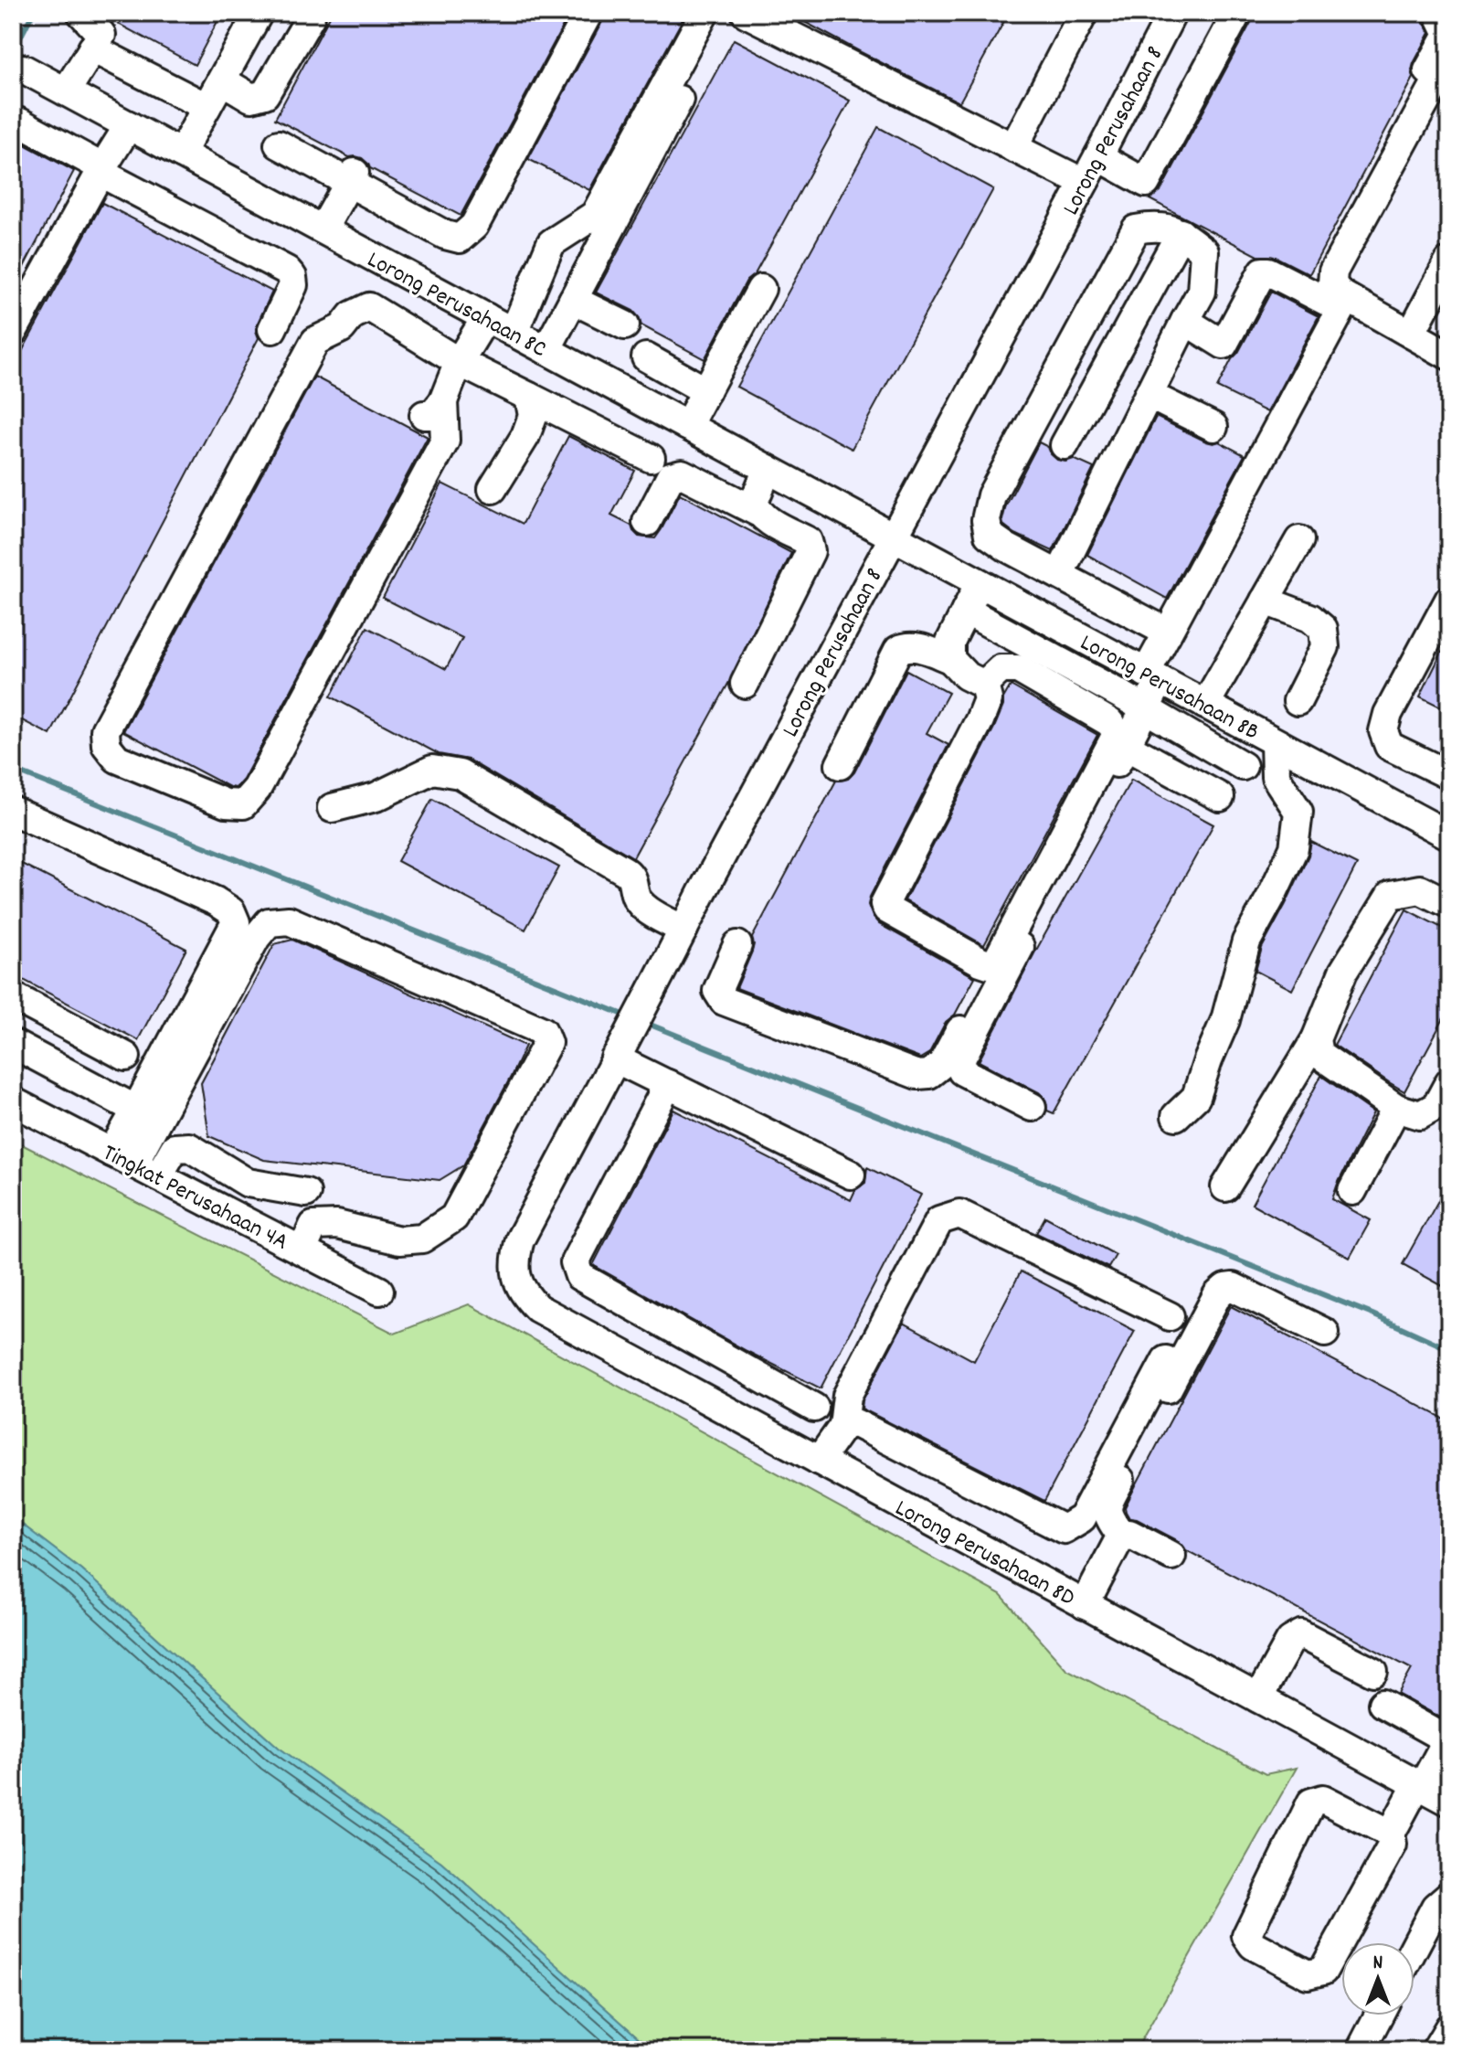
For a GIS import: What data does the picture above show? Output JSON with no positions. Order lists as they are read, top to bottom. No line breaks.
{"streets":{"street":["Lorong Perusahaan 8","Lorong Perusahaan 8C","Lorong Perusahaan 8B","Tingkat Perusahaan 4A","Lorong Perusahaan 8D"]},"crossings":[["Lorong Perusahaan 8","Lorong Perusahaan 8C"],["Lorong Perusahaan 8","Lorong Perusahaan 8B"],["Lorong Perusahaan 8","Lorong Perusahaan 8D"],["Lorong Perusahaan 8C","Lorong Perusahaan 8B"]],"north":"top"}
